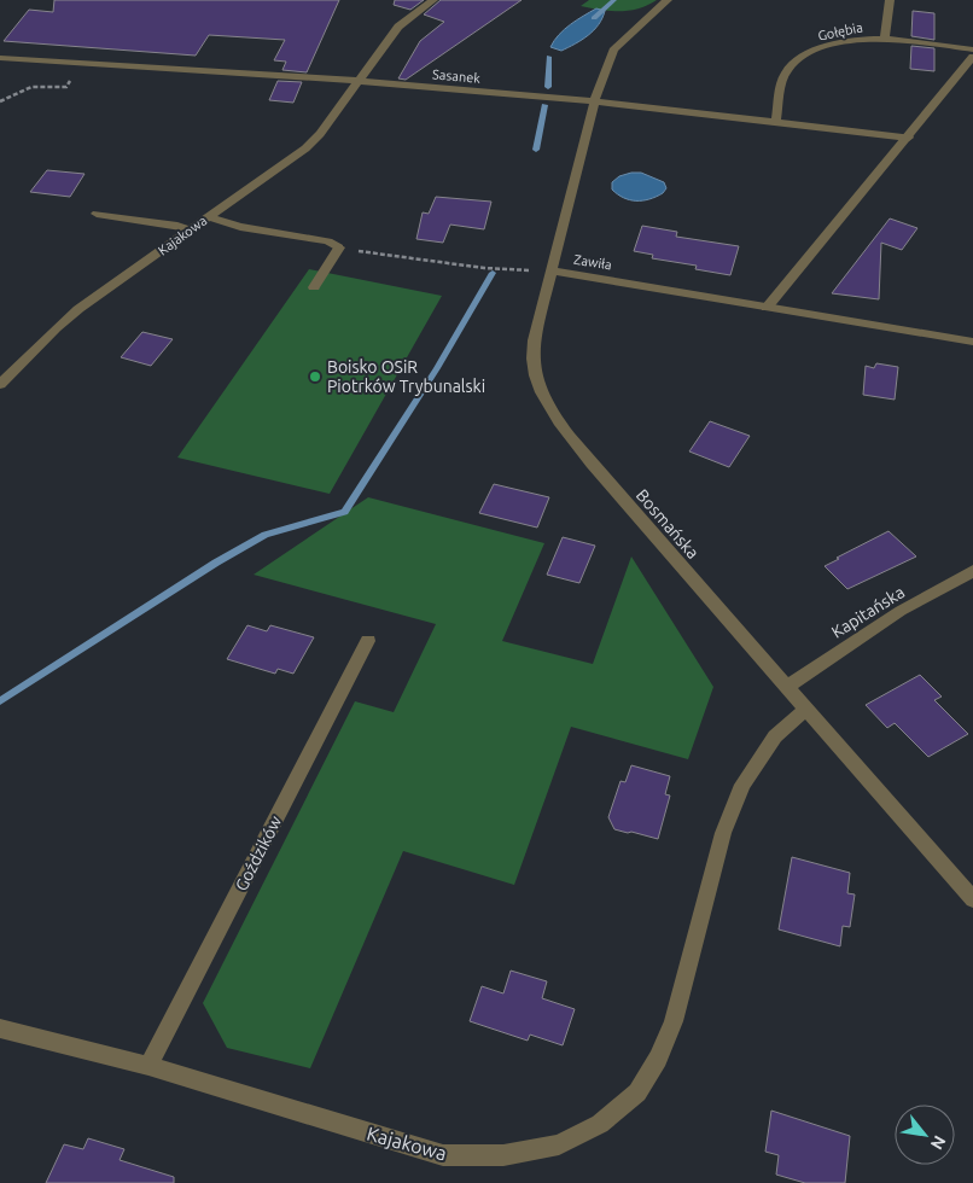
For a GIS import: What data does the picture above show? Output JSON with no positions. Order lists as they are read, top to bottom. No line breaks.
{"streets":{"street":["Gołębia","Sasanek","Kajakowa","Zawiła","Bosmańska","Kapitańska","Goździków"]},"crossings":[["Gołębia","Sasanek"],["Sasanek","Kajakowa"],["Sasanek","Bosmańska"],["Kajakowa","Bosmańska"],["Kajakowa","Goździków"],["Zawiła","Bosmańska"],["Bosmańska","Kapitańska"]],"places":["Boisko OSiR Piotrków Trybunalski"],"north":"bottom right"}
